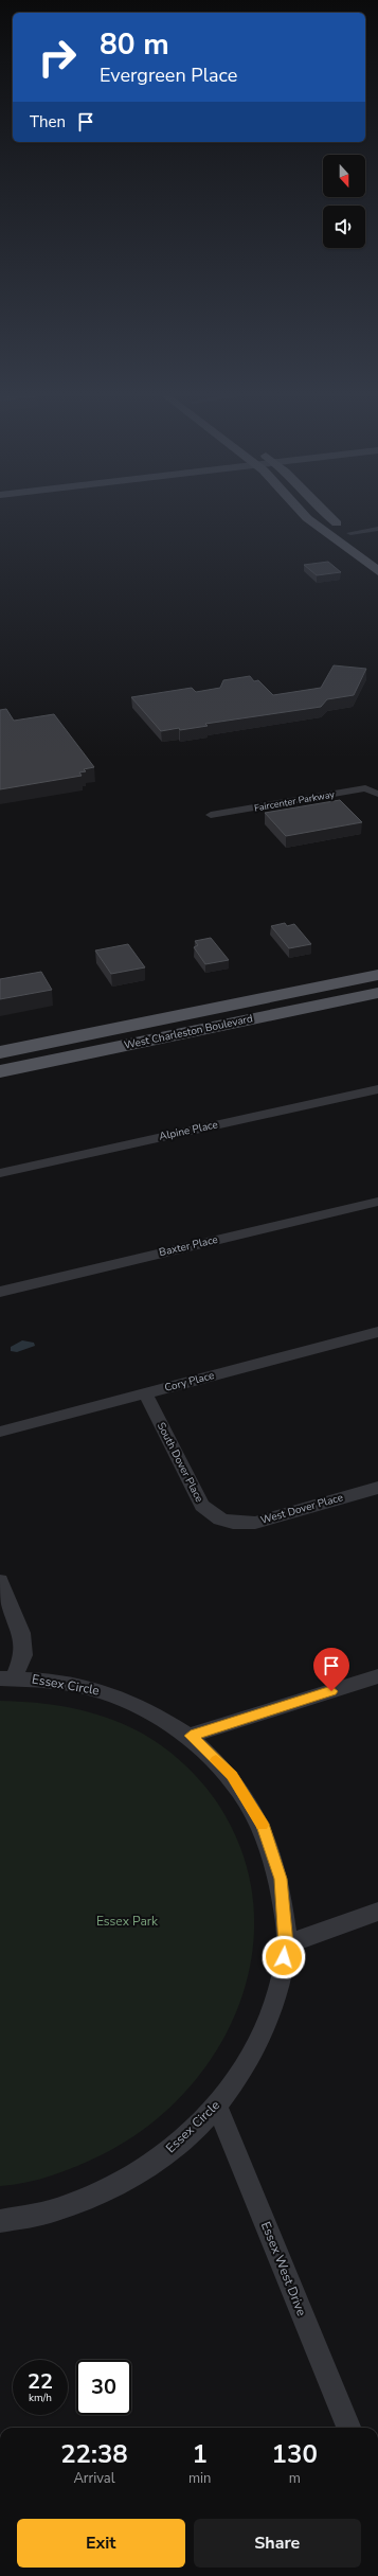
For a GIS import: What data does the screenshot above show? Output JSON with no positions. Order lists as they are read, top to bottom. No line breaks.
{"streets":{"main road":["West Charleston Boulevard"],"street":["Faircenter Parkway","Alpine Place","Baxter Place","Cory Place","South Dover Place","West Dover Place","Essex Circle","Essex West Drive"]},"crossings":[["Cory Place","South Dover Place"],["South Dover Place","West Dover Place"],["Essex Circle","Essex West Drive"]],"parks":["Essex Park"],"north":"bottom","page":{"turn":["80 m","Evergreen Place"],"then":"Then","speed":"22 km/h","limit":"30","eta":["22:38","Arrival","1","min","130","m"],"buttons":["Exit","Share"]}}
